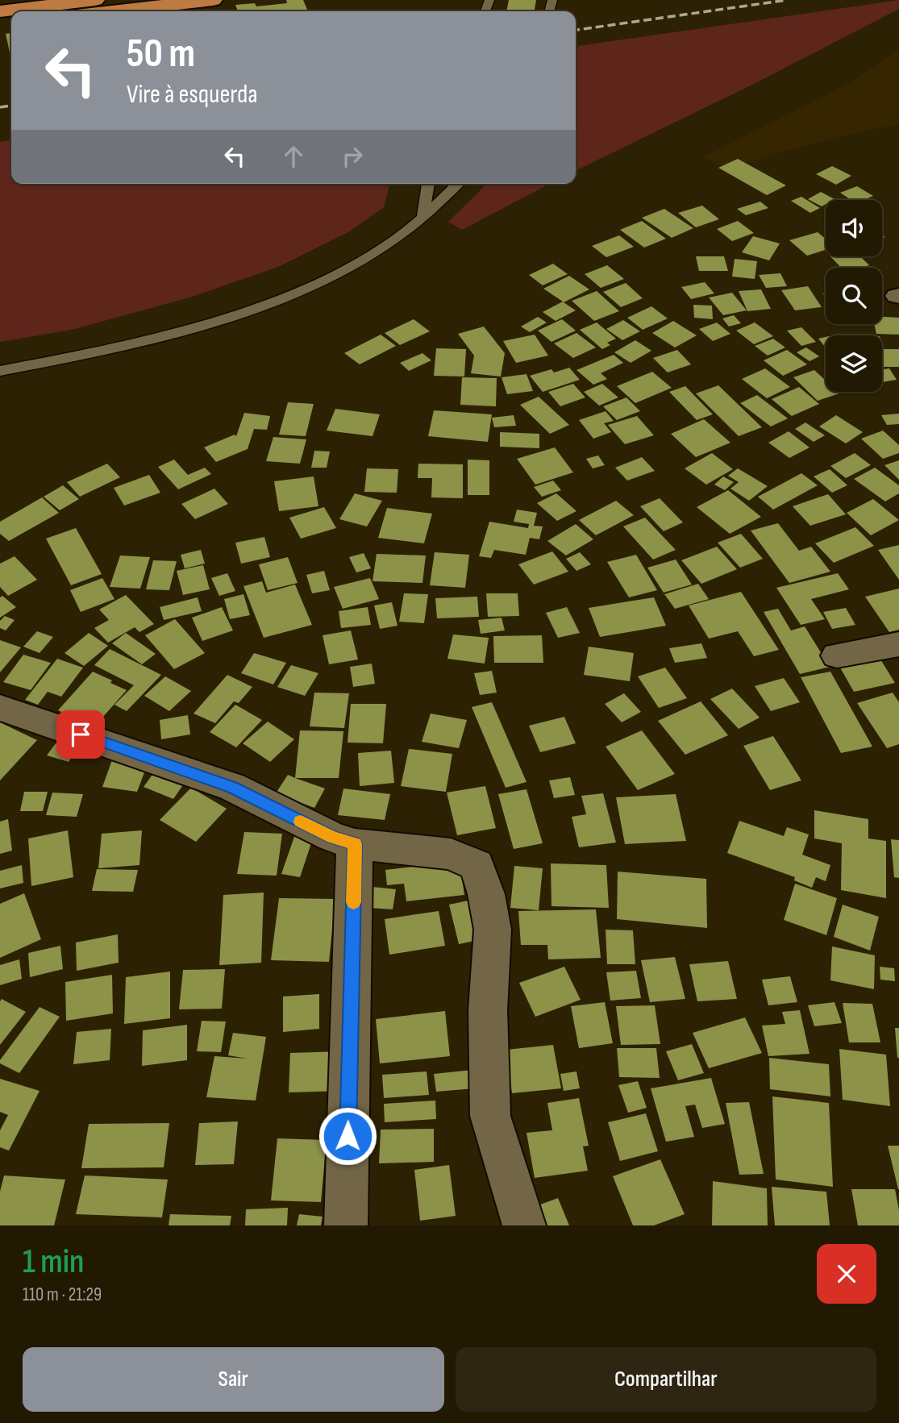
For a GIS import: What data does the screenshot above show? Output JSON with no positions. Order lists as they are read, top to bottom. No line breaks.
{"page":{"turn":["50 m","Vire à esquerda"],"heading":["1 min","110 m · 21:29"],"buttons":["Sair","Compartilhar"]}}
